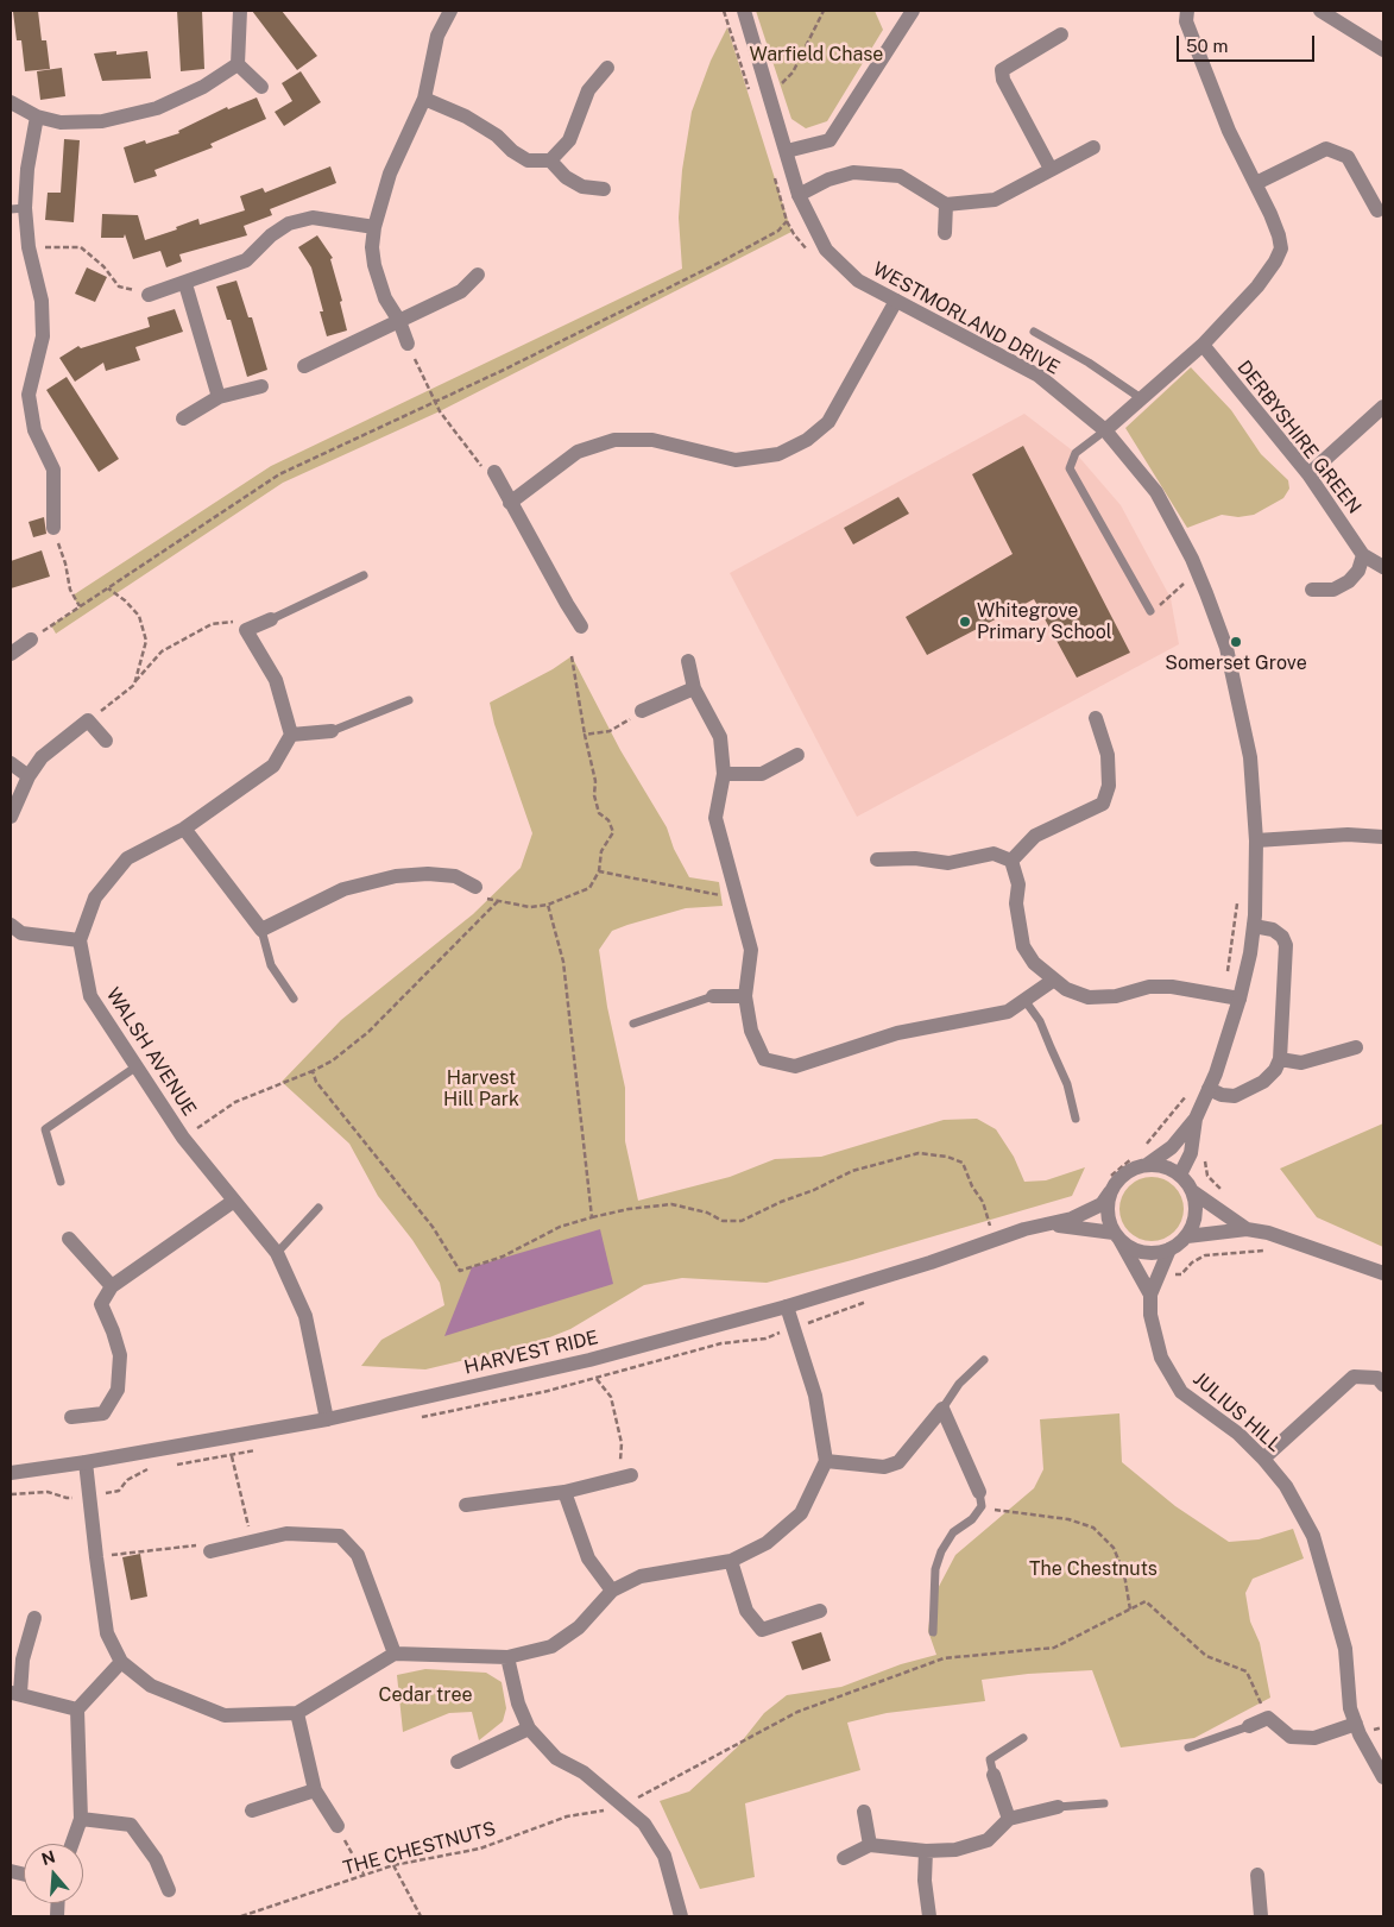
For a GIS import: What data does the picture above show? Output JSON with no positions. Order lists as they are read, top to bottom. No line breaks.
{"streets":{"street":["WESTMORLAND DRIVE","DERBYSHIRE GREEN","WALSH AVENUE","HARVEST RIDE","JULIUS HILL"],"path":["THE CHESTNUTS"]},"crossings":[["WESTMORLAND DRIVE","HARVEST RIDE"],["WESTMORLAND DRIVE","JULIUS HILL"],["WALSH AVENUE","HARVEST RIDE"],["HARVEST RIDE","JULIUS HILL"]],"parks":["Warfield Chase","Harvest Hill Park","The Chestnuts","Cedar tree"],"places":["Whitegrove Primary School","Somerset Grove"],"scale_bar":"50 m","north":"top"}
